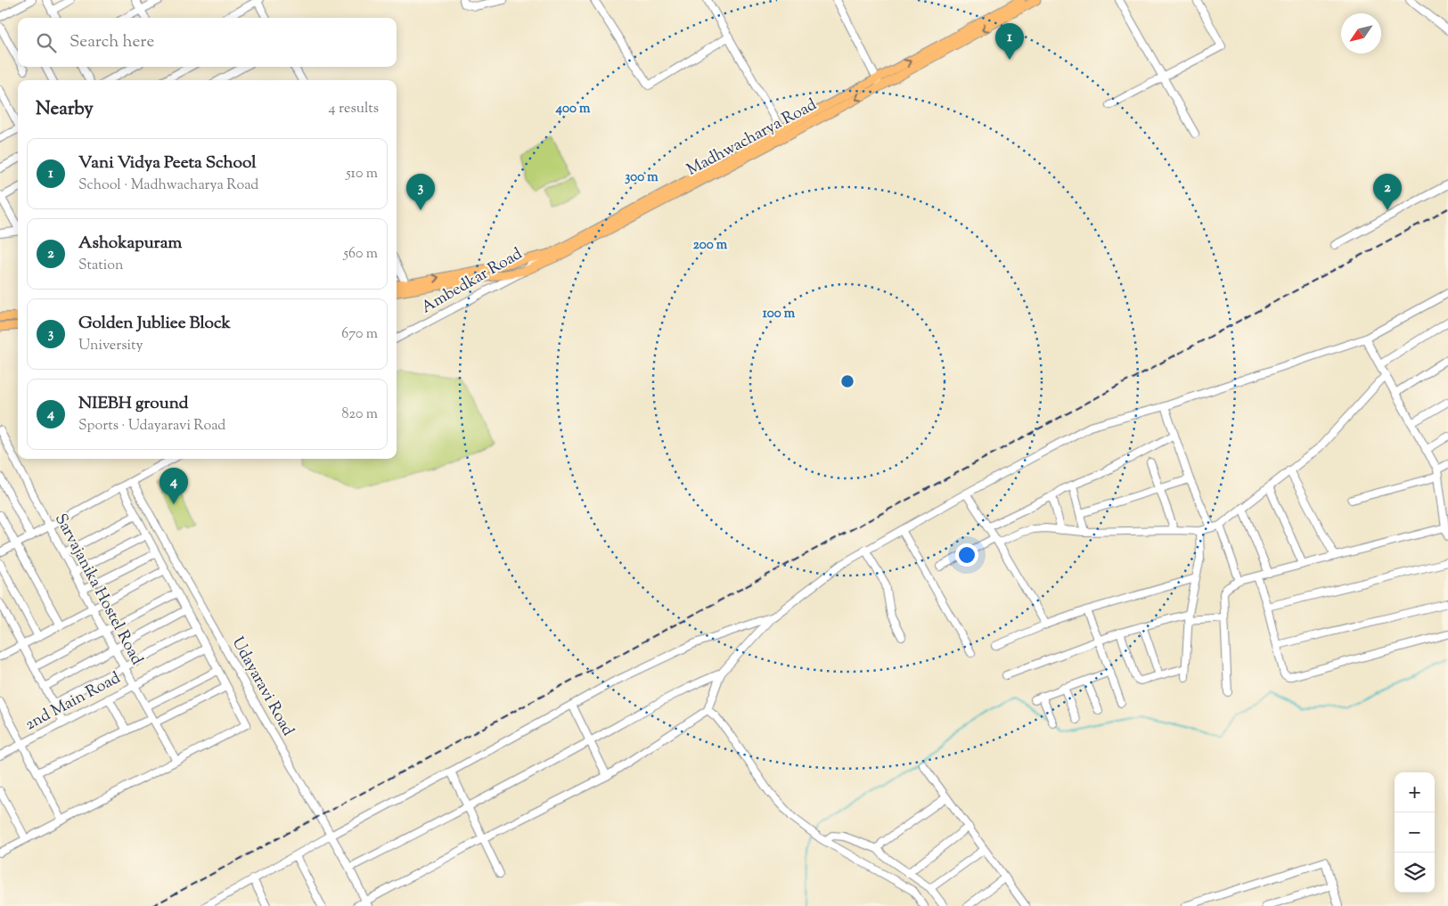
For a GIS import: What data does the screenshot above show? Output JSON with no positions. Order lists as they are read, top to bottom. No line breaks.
{"streets":{"main road":["Madhwacharya Road"],"street":["Ambedkar Road","Sarvajanika Hostel Road","Udayaravi Road","2nd Main Road"]},"crossings":[["Madhwacharya Road","Ambedkar Road"],["Sarvajanika Hostel Road","2nd Main Road"]],"north":"bottom left","page":{"search":"Search here","pins":["1","2","3","4"],"heading":["Nearby","4 results"],"list":[{"mark":"1","name":"Vani Vidya Peeta School","note":"School · Madhwacharya Road","value":"510 m"},{"mark":"2","name":"Ashokapuram","note":"Station","value":"560 m"},{"mark":"3","name":"Golden Jubliee Block","note":"University","value":"670 m"},{"mark":"4","name":"NIEBH ground","note":"Sports · Udayaravi Road","value":"820 m"}],"map_buttons":["+","−"]},"rings":["400 m","300 m","200 m","100 m"]}
